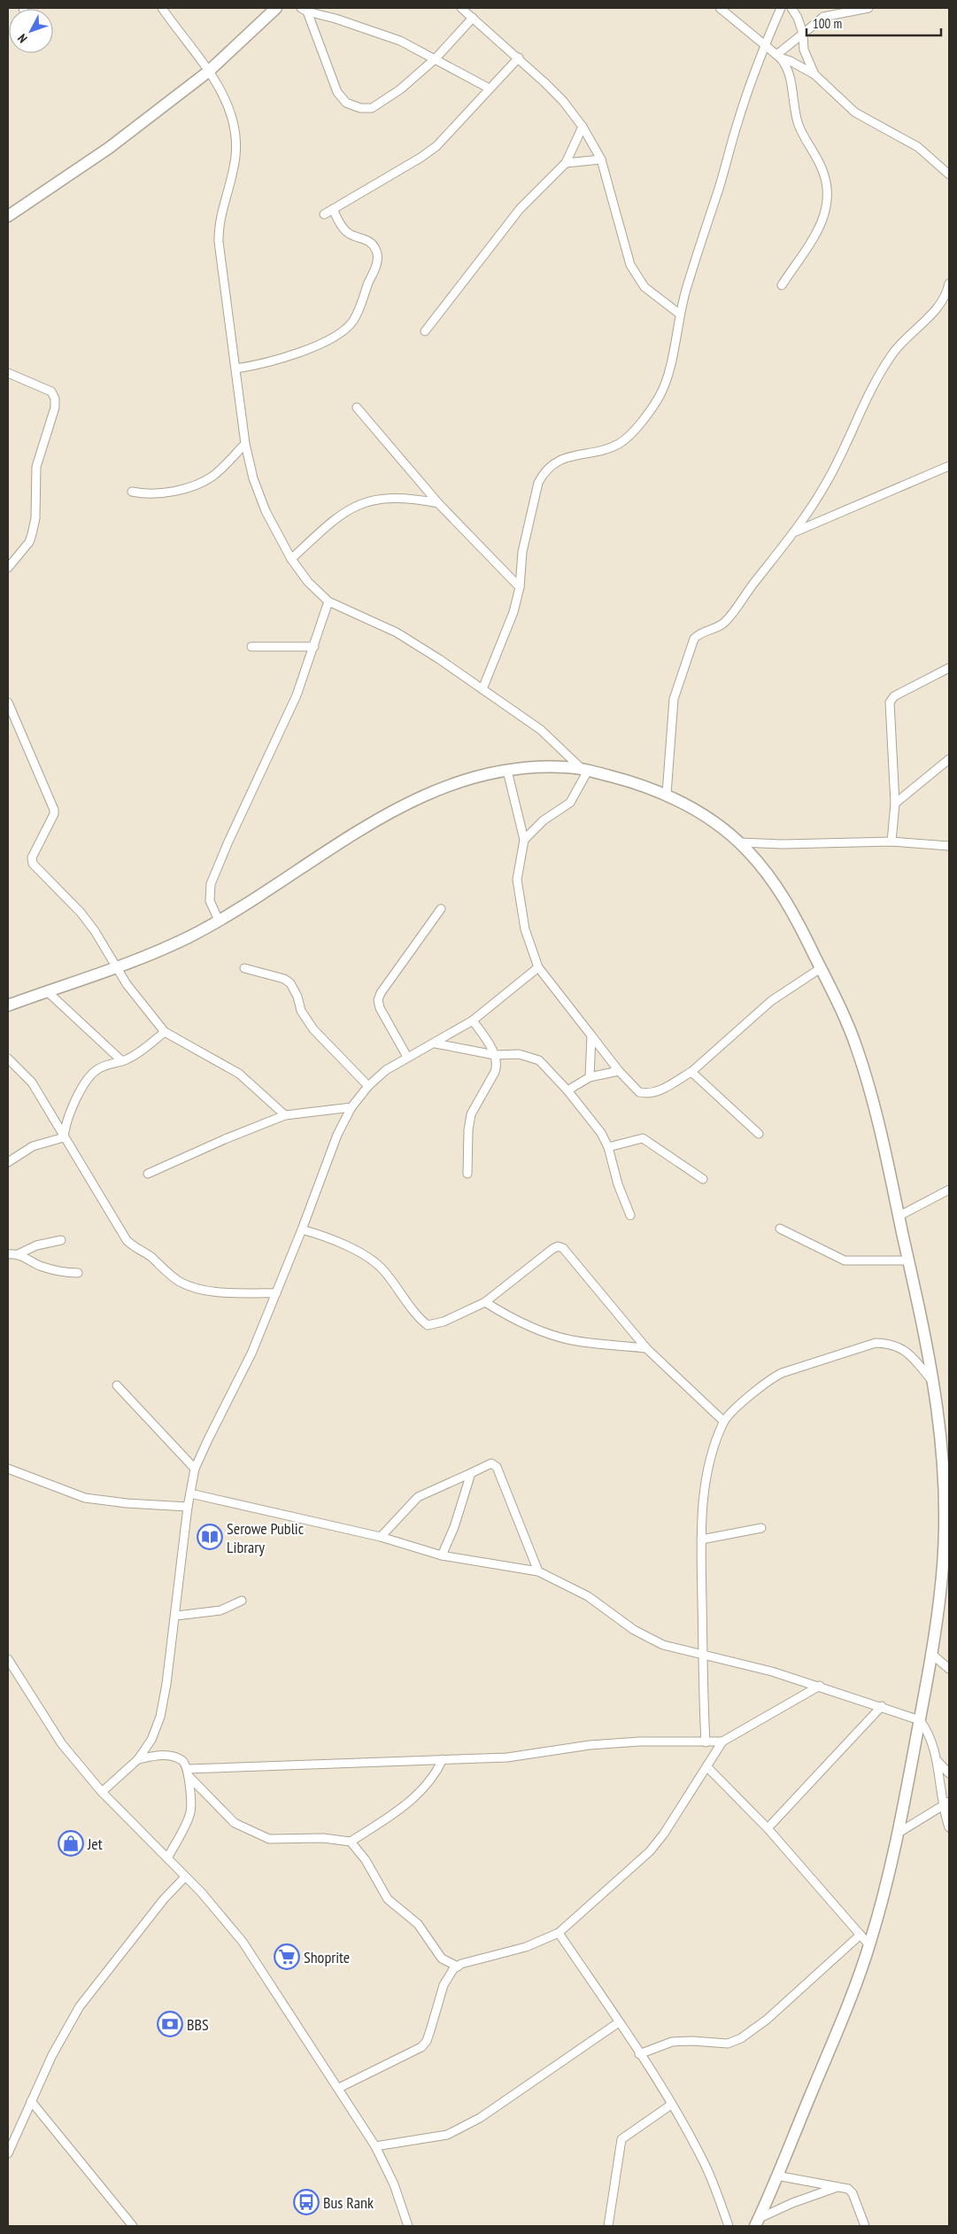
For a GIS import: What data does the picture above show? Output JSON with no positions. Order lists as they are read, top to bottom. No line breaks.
{"places":{"library":["Serowe Public Library"],"shop":["Jet"],"supermarket":["Shoprite"],"bank":["BBS"],"bus stop":["Bus Rank"]},"scale_bar":"100 m","north":"bottom left"}
